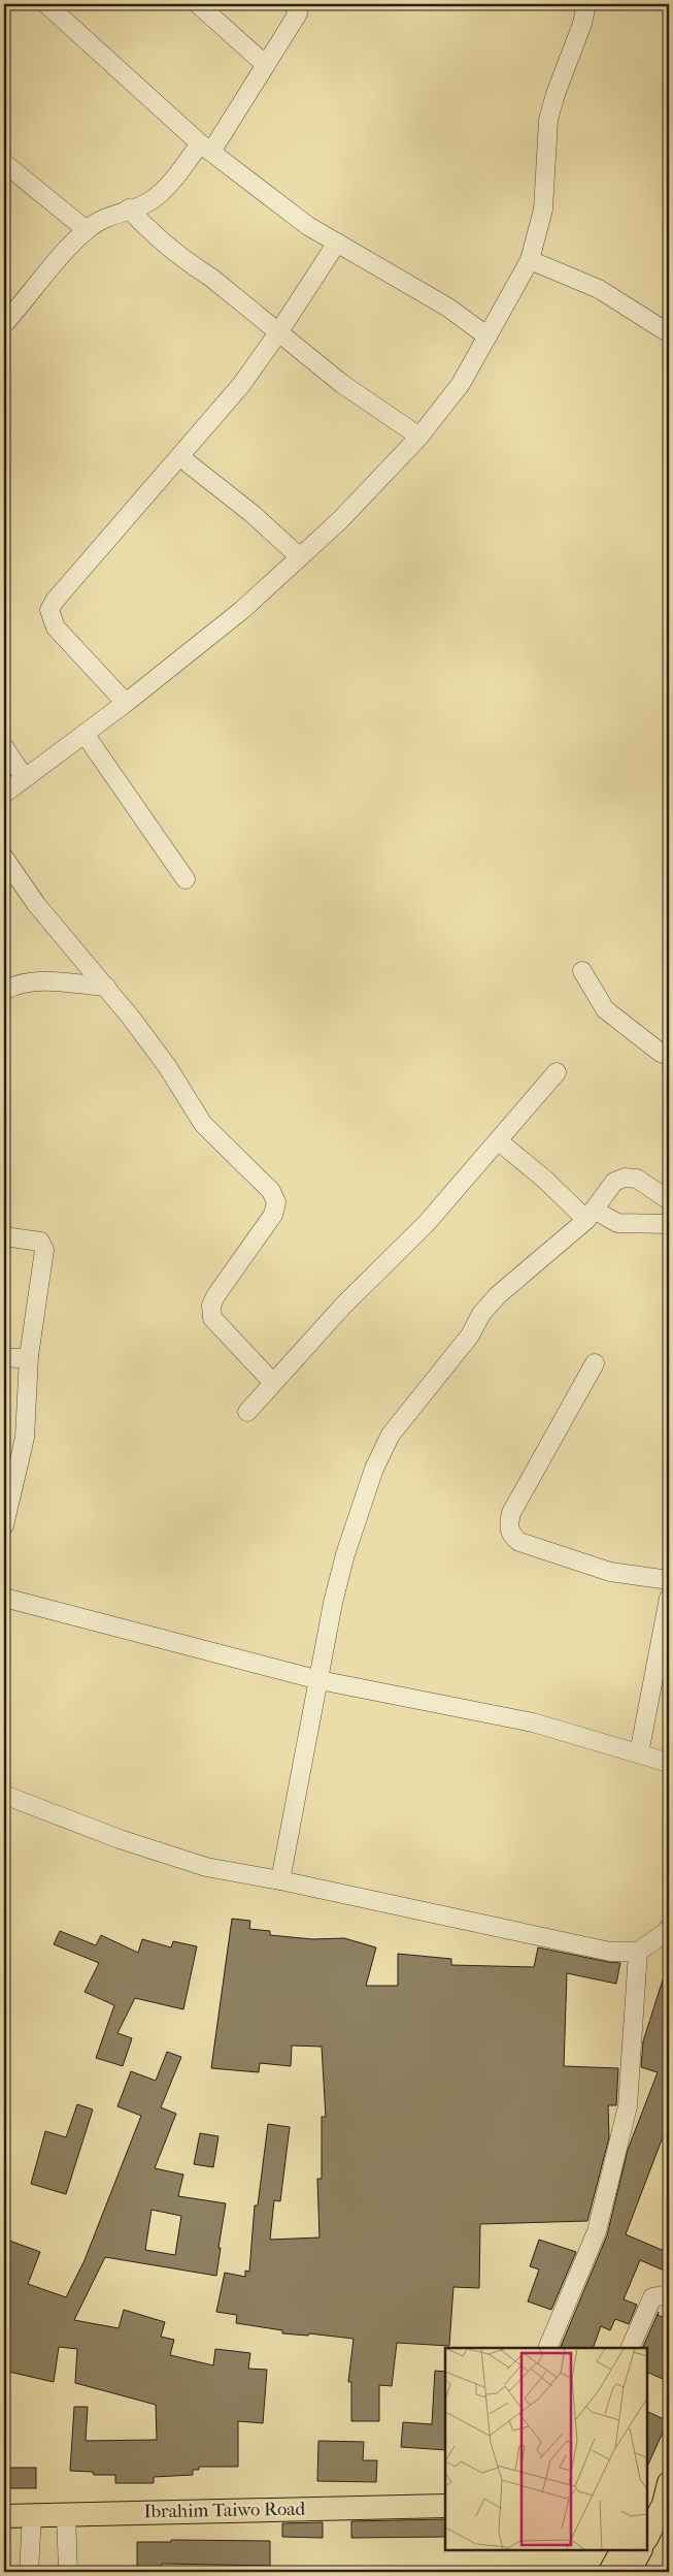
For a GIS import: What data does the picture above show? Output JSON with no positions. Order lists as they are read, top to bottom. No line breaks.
{"streets":{"main road":["Ibrahim Taiwo Road"]}}
